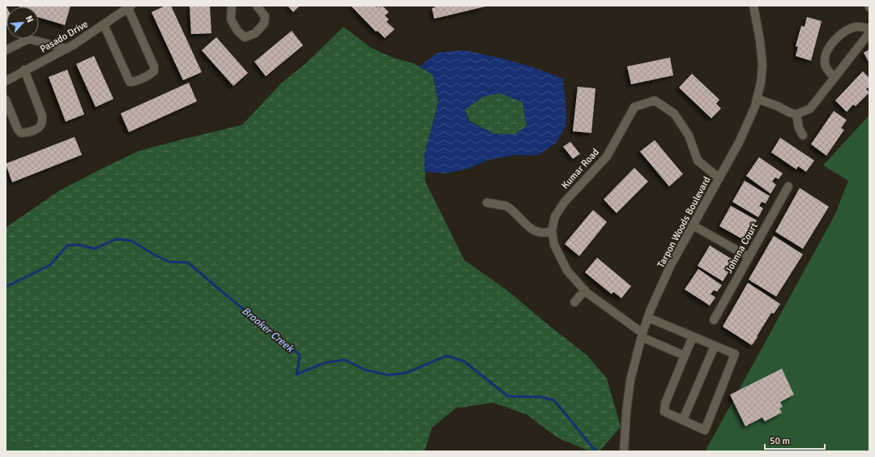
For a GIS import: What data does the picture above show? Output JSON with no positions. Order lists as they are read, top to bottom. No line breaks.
{"streets":{"street":["Pasado Drive","Kumar Road","Tarpon Woods Boulevard","Johnna Court"]},"crossings":[["Kumar Road","Tarpon Woods Boulevard"]],"water":["Brooker Creek"],"scale_bar":"50 m","north":"top right"}
